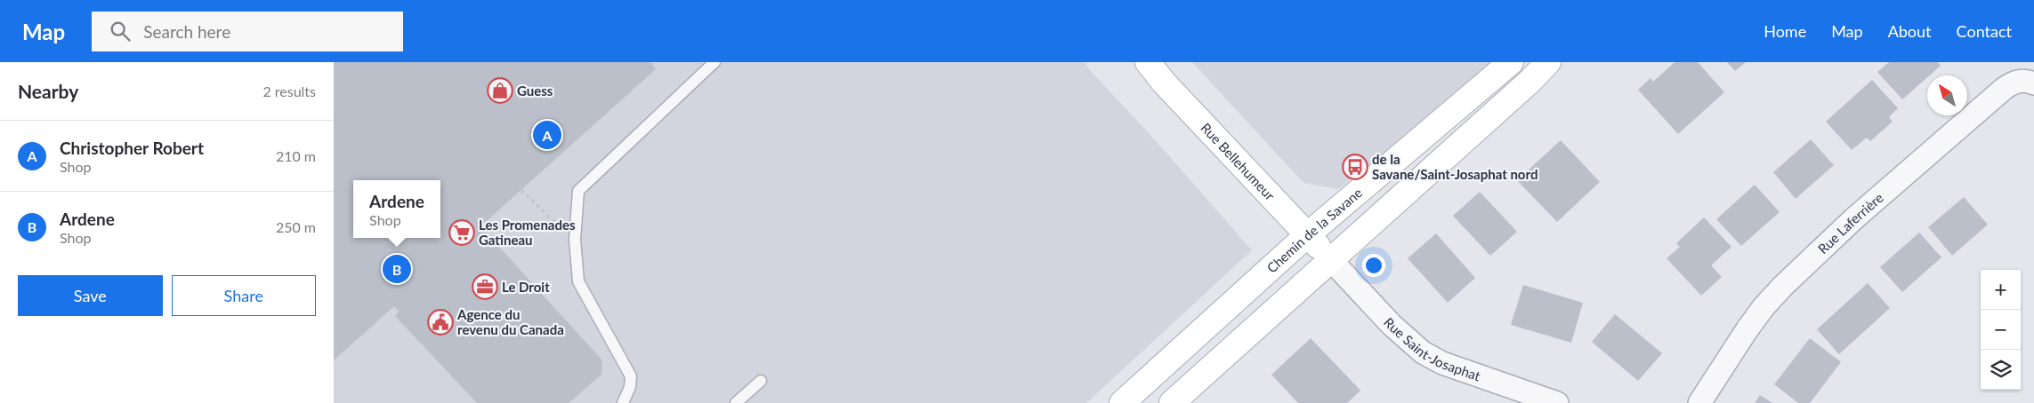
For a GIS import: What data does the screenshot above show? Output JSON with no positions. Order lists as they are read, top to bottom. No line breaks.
{"streets":{"street":["Rue Bellehumeur","Rue Laferrière","Chemin de la Savane","Rue Saint-Josaphat"]},"crossings":[["Rue Bellehumeur","Chemin de la Savane"],["Rue Bellehumeur","Rue Saint-Josaphat"]],"places":{"shop":["Guess"],"bus stop":["de la Savane/Saint-Josaphat nord"],"supermarket":["Les Promenades Gatineau"],"office":["Le Droit"],"public building":["Agence du revenu du Canada"]},"north":"top left","page":{"header":"Map","search":"Search here","nav":["Home","Map","About","Contact"],"heading":["Nearby","2 results"],"pins":["A","B"],"list":[{"mark":"A","name":"Christopher Robert","note":"Shop","value":"210 m"},{"mark":"B","name":"Ardene","note":"Shop","value":"250 m"}],"popup":["Ardene","Shop"],"buttons":["Save","Share"],"map_buttons":["+","−"]}}
